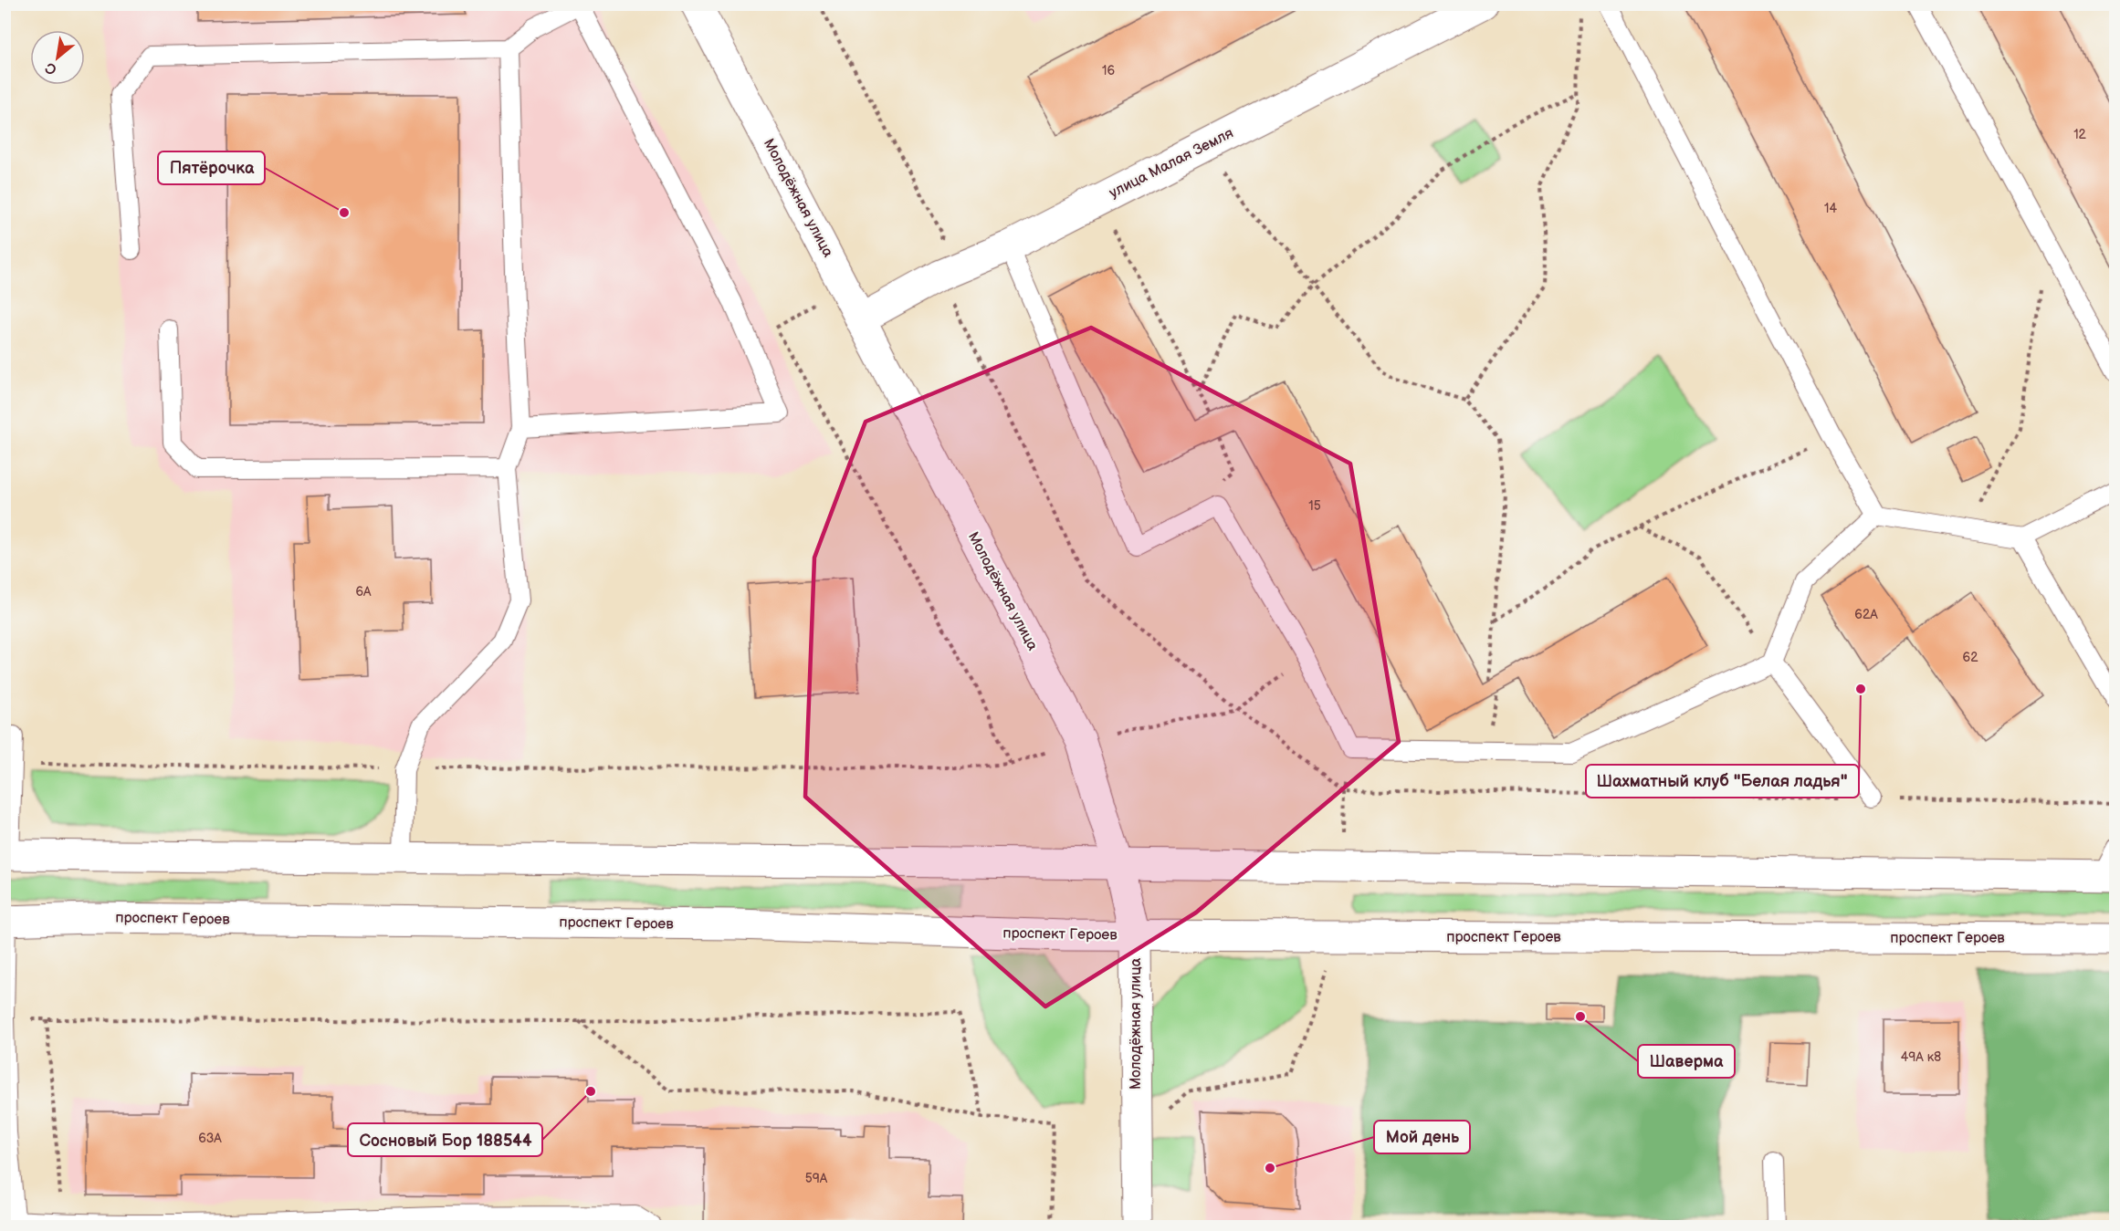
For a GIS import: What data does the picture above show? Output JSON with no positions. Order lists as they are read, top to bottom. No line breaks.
{"streets":{"main road":["улица Малая Земля","Молодёжная улица","проспект Героев"]},"crossings":[["улица Малая Земля","Молодёжная улица"],["Молодёжная улица","проспект Героев"]],"places":["Пятёрочка","Шахматный клуб \"Белая ладья\"","Шаверма","Сосновый Бор 188544","Мой день"],"house_numbers":["16","12","14","15","6А","62А","62","49А к8","63А","59А"],"north":"bottom left"}
